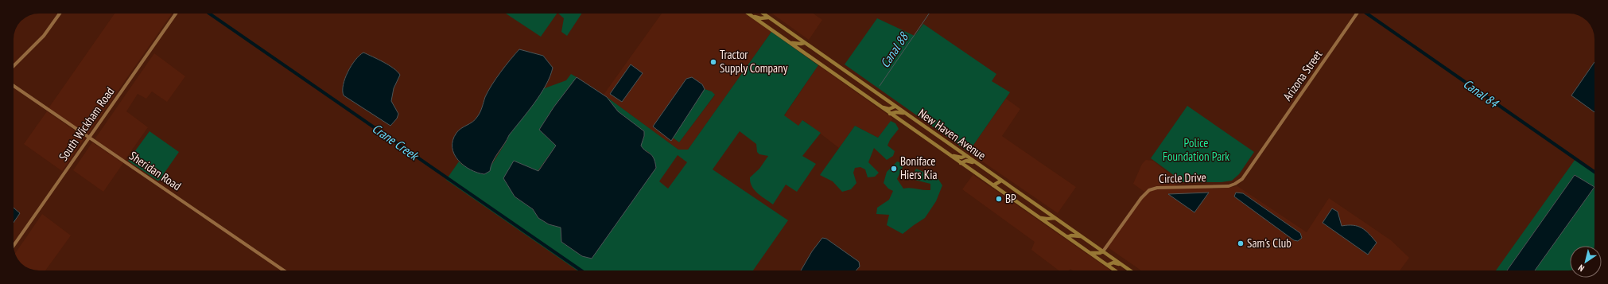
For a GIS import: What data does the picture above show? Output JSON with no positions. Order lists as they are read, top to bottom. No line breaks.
{"streets":{"main road":["New Haven Avenue"],"street":["Arizona Street","South Wickham Road","Sheridan Road","Circle Drive"]},"crossings":[["Arizona Street","Circle Drive"],["South Wickham Road","Sheridan Road"],["New Haven Avenue","Circle Drive"]],"water":["Canal 88","Canal 84","Crane Creek"],"parks":["Police Foundation Park"],"places":["Tractor Supply Company","Boniface Hiers Kia","BP","Sam's Club"],"north":"bottom left"}
